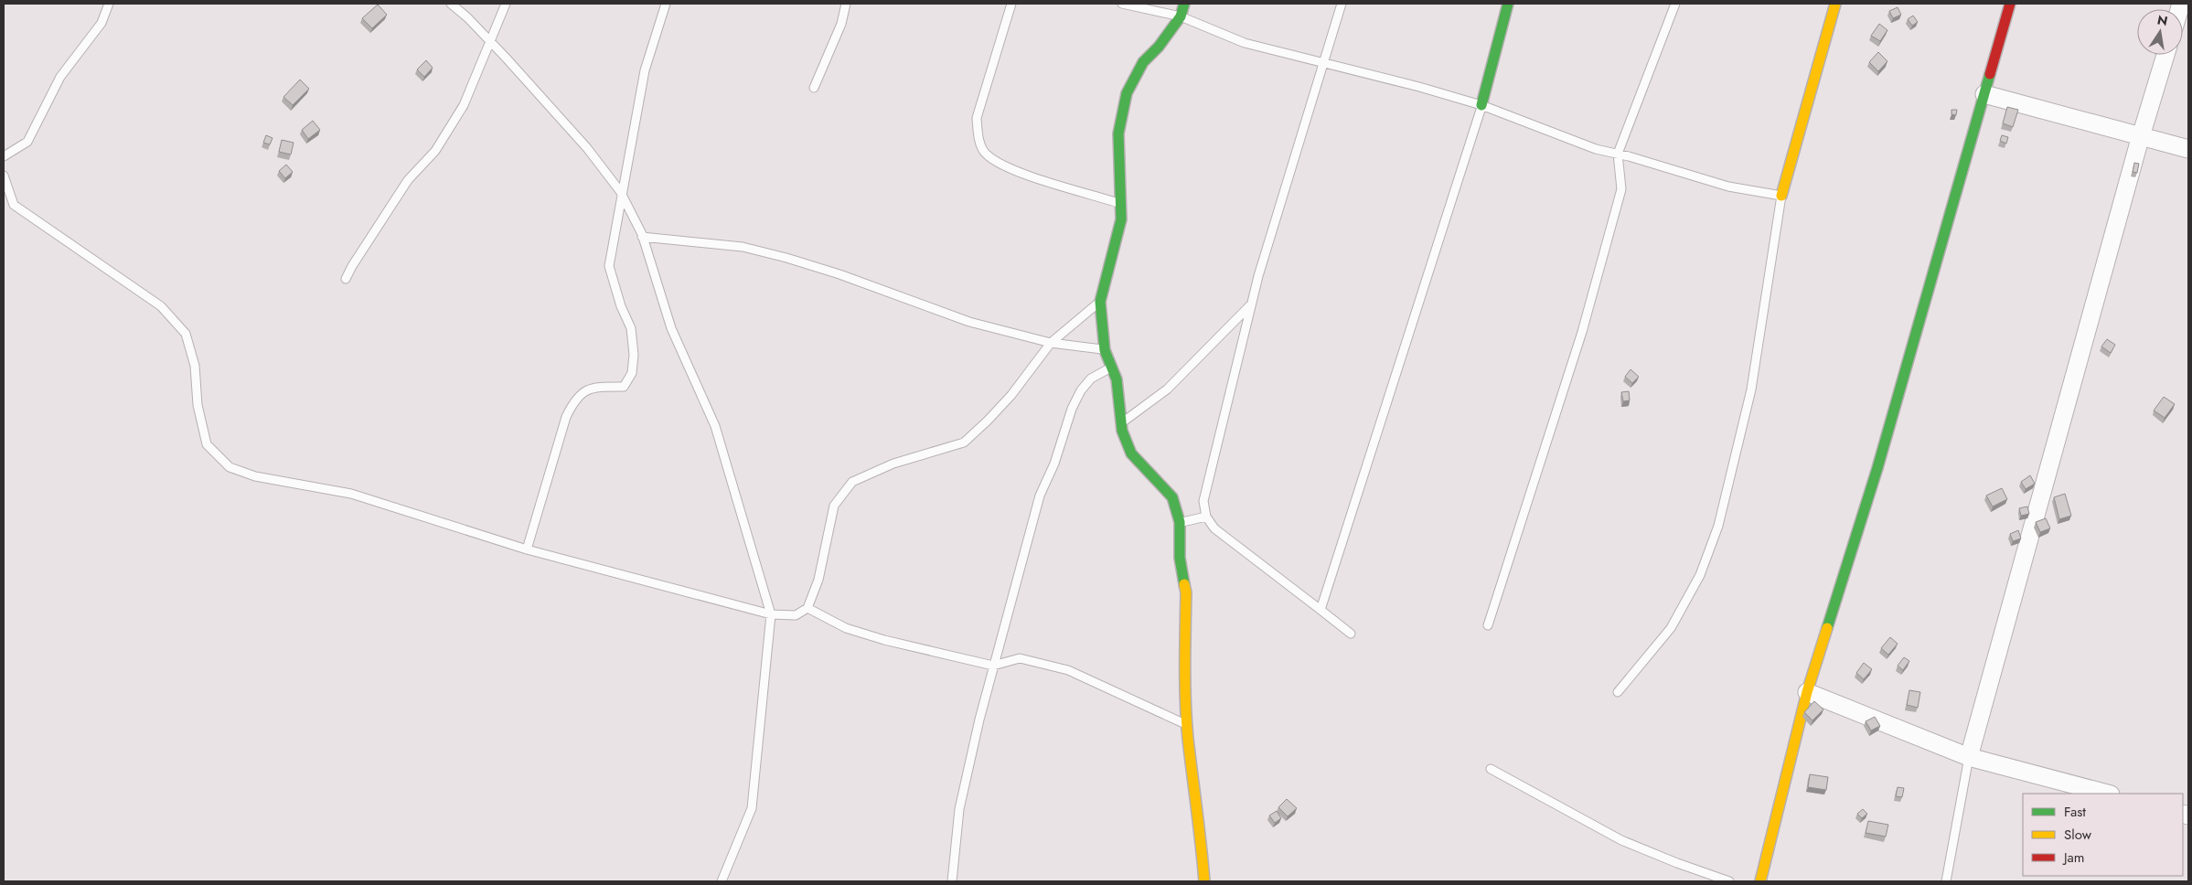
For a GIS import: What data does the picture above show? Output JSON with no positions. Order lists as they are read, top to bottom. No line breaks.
{"legend":["Fast","Slow","Jam"],"north":"top"}
